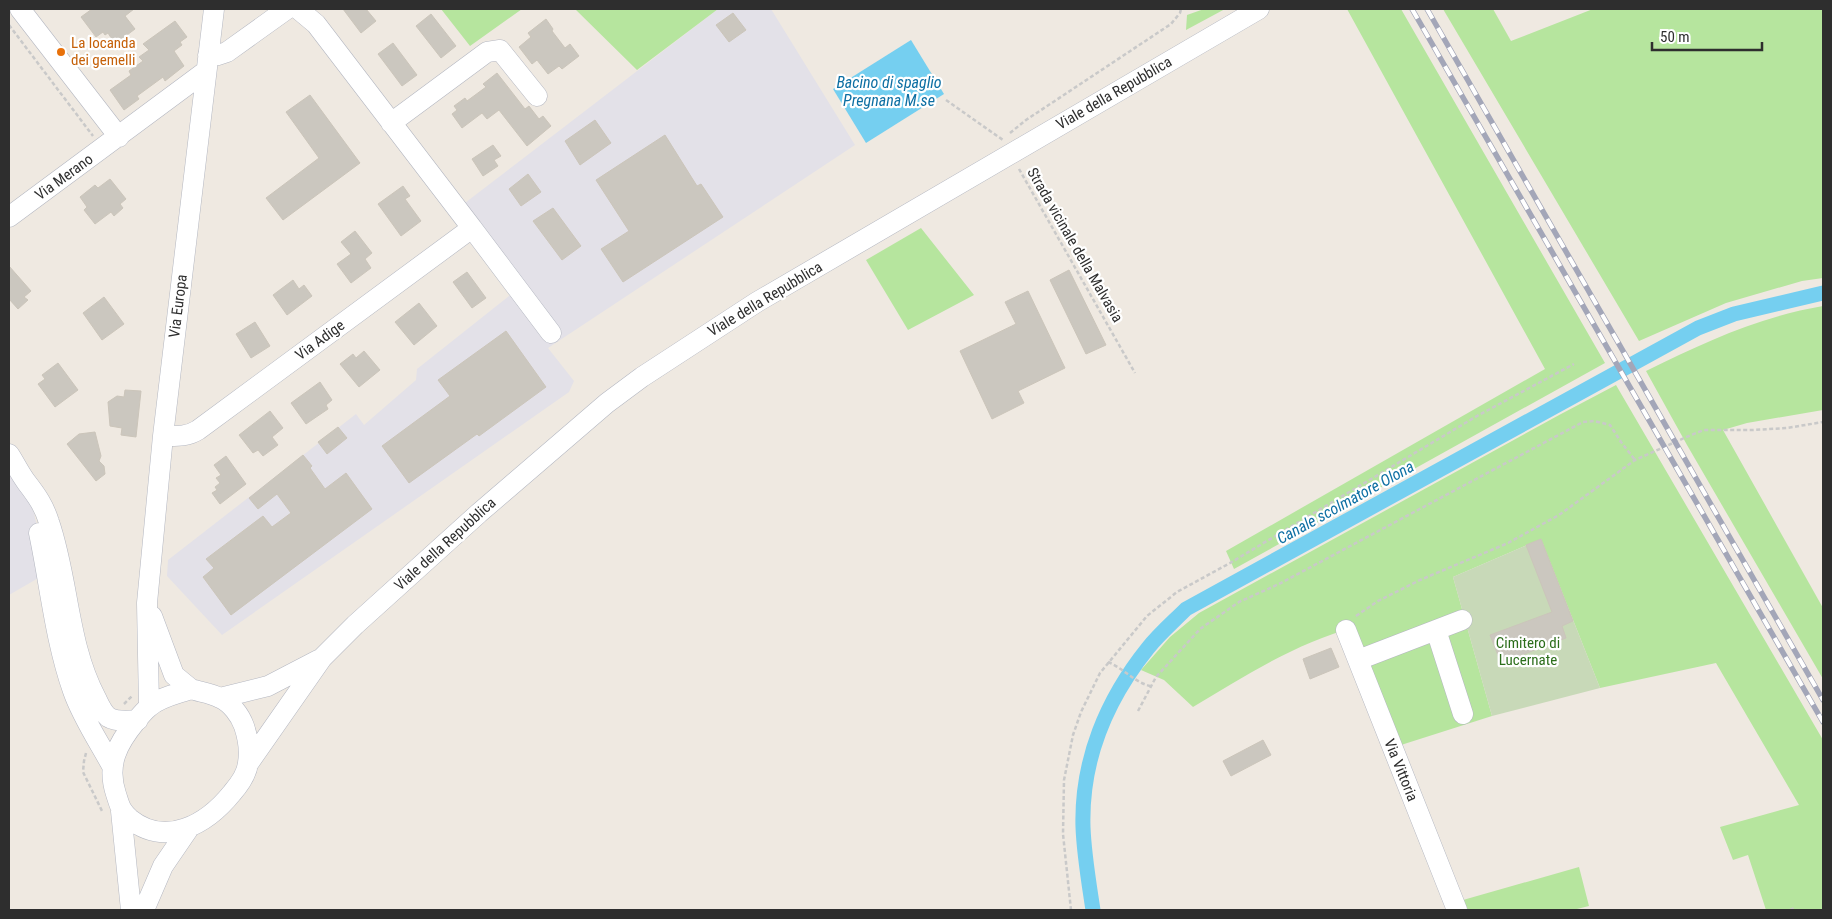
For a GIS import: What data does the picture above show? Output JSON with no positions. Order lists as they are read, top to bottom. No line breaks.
{"streets":{"street":["Viale della Repubblica","Via Merano","Via Europa","Via Adige","Via Vittoria"],"path":["Strada vicinale della Malvasia"]},"crossings":[["Viale della Repubblica","Strada vicinale della Malvasia"],["Viale della Repubblica","Via Europa"],["Via Merano","Via Europa"],["Via Europa","Via Adige"]],"water":["Bacino di spaglio Pregnana M.se","Canale scolmatore Olona"],"parks":["Cimitero di Lucernate"],"places":["La locanda dei gemelli"],"scale_bar":"50 m"}
